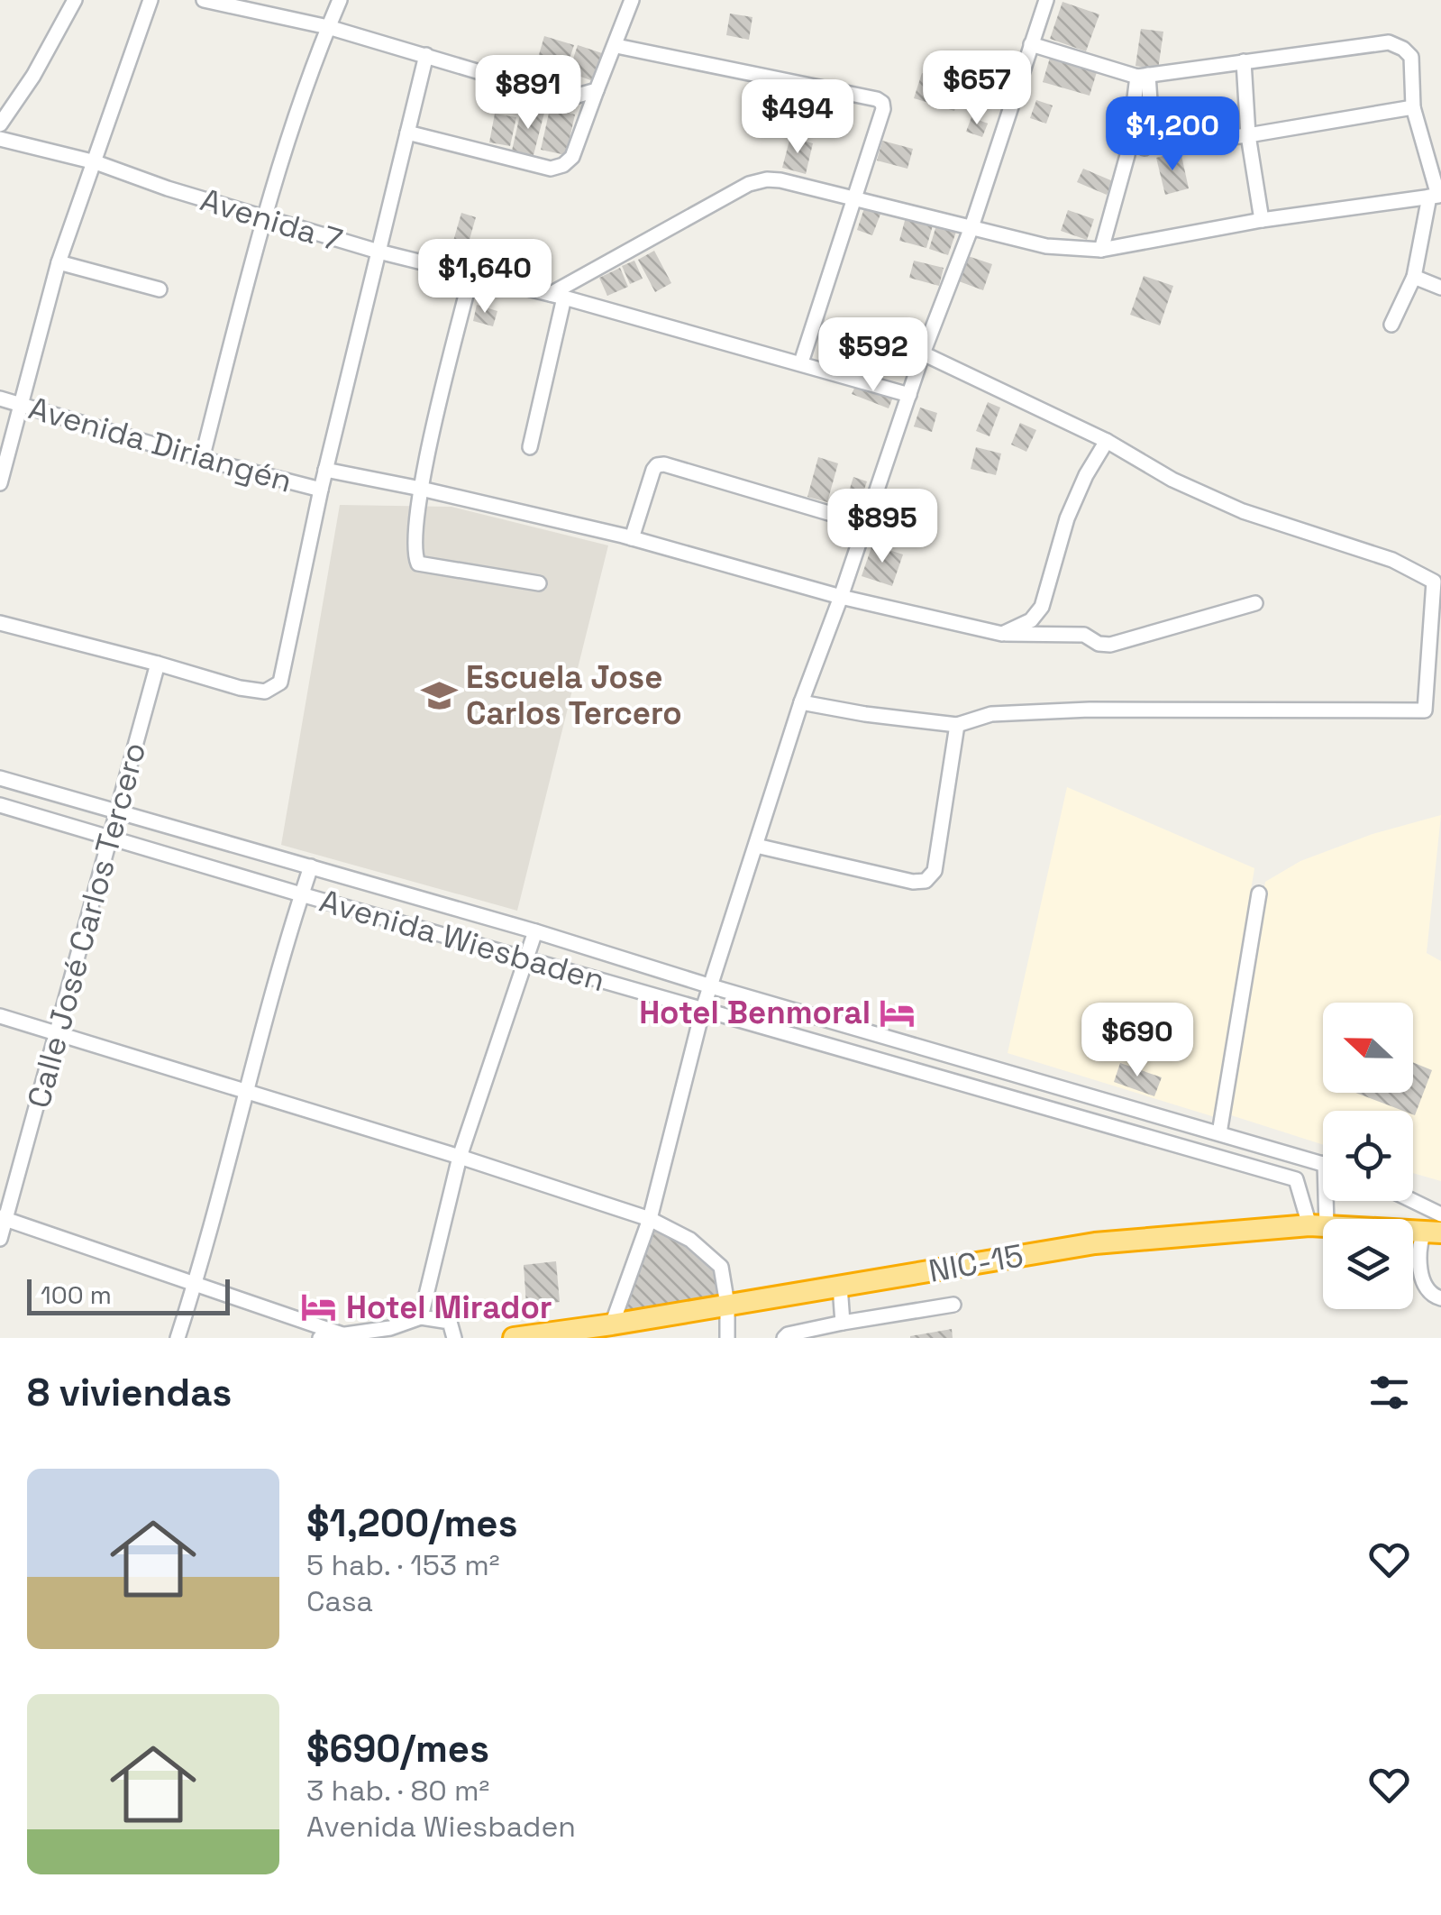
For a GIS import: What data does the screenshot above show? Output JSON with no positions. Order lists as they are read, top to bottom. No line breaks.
{"streets":{"highway":["NIC-15"],"street":["Avenida 7","Avenida Diriangén","Calle José Carlos Tercero","Avenida Wiesbaden"]},"crossings":[["Calle José Carlos Tercero","Avenida Wiesbaden"]],"places":{"school or university":["Escuela Jose Carlos Tercero"],"hotel":["Hotel Benmoral","Hotel Mirador"]},"scale_bar":"100 m","north":"left","page":{"price":["$657","$891","$494","$1,200","$1,640","$592","$895","$690"],"scale":"100 m","heading":"8 viviendas","list":[{"name":"$1,200/mes","note":"5 hab. · 153 m² · Casa"},{"name":"$690/mes","note":"3 hab. · 80 m² · Avenida Wiesbaden"}]}}
